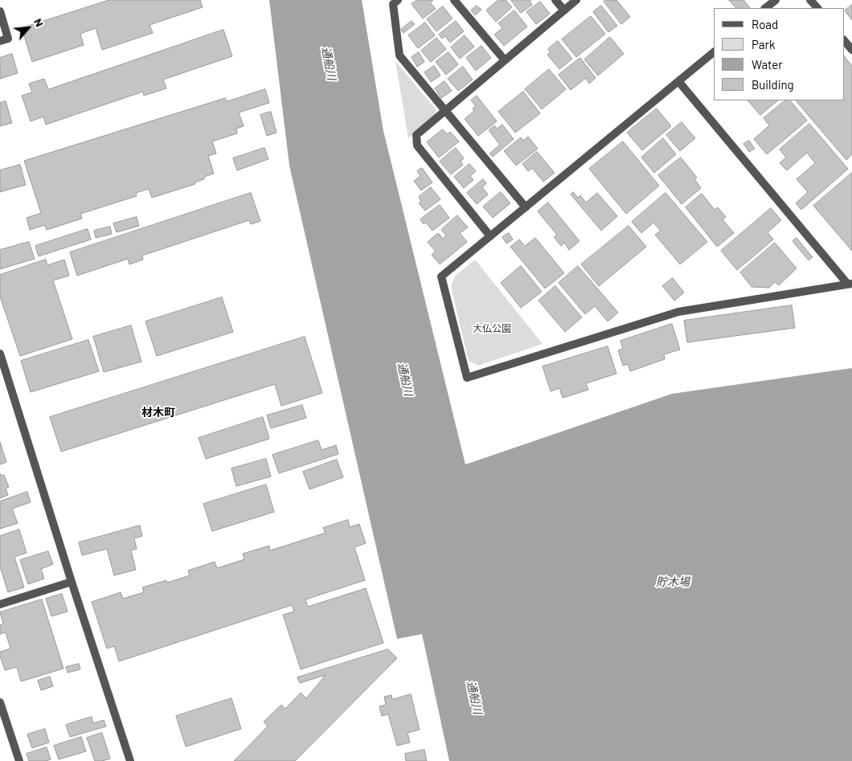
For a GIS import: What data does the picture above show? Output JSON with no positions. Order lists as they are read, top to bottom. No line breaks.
{"districts":["材木町"],"water":["通船川","貯木場"],"parks":["大仏公園"],"legend":["Road","Park","Water","Building"],"north":"top right"}
